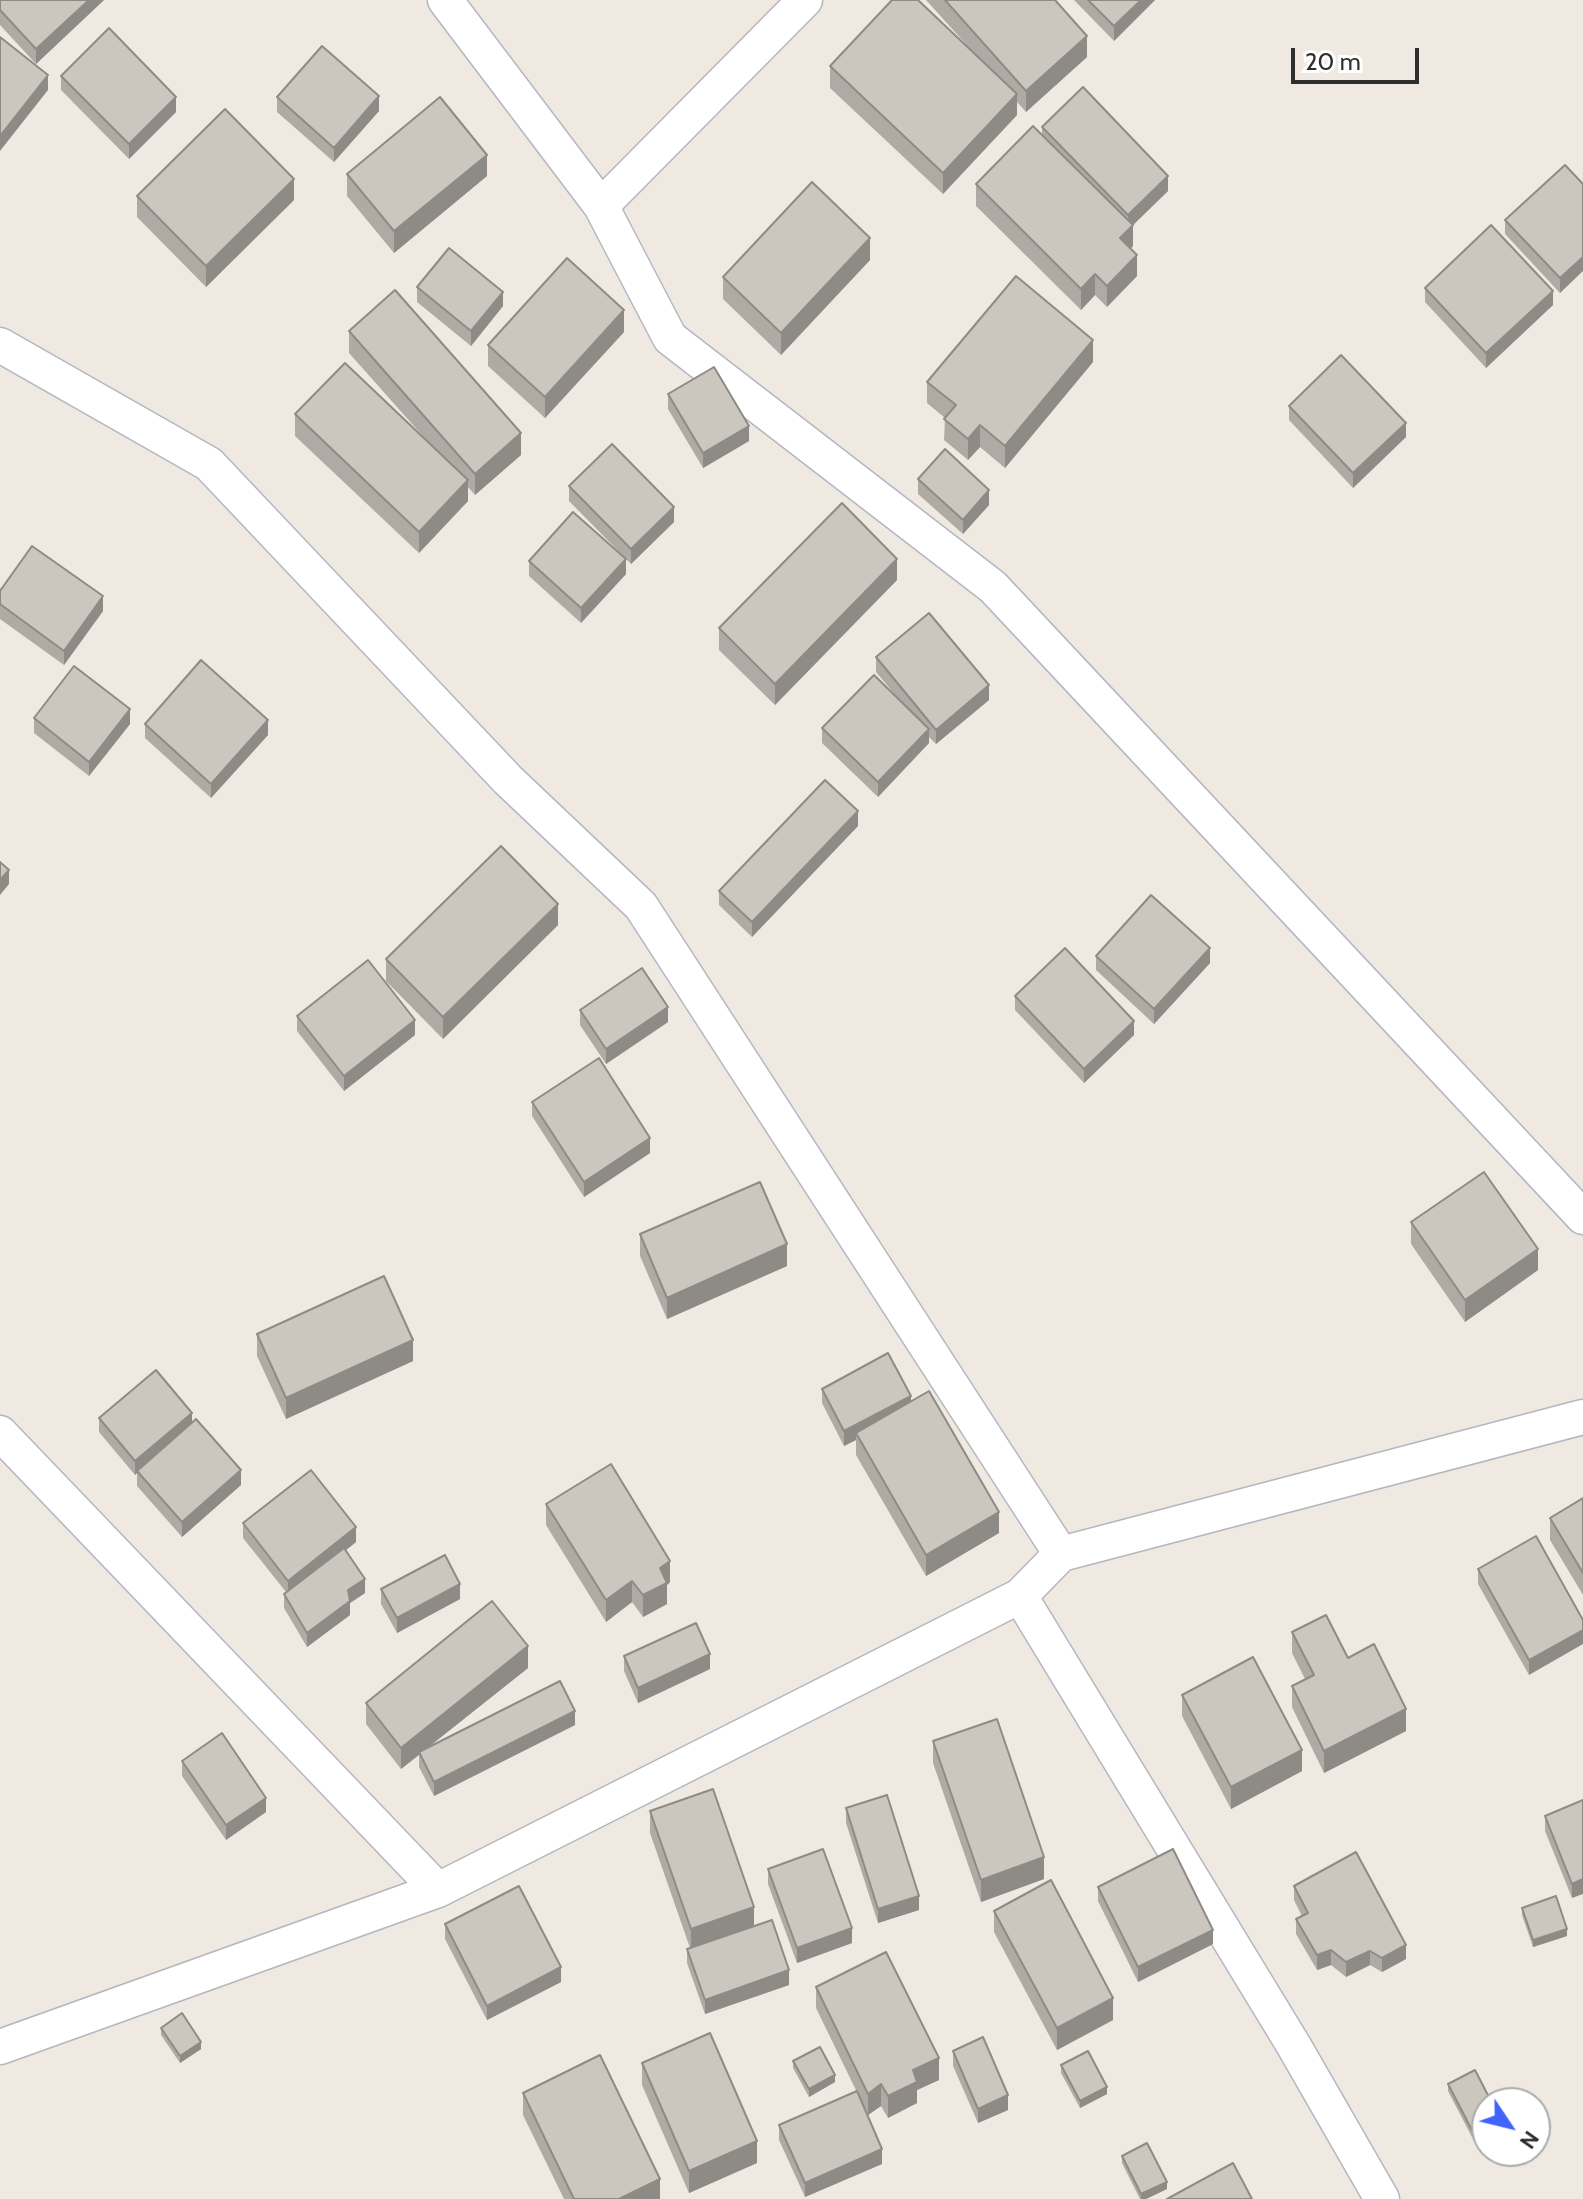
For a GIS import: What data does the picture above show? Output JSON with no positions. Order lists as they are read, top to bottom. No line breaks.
{"scale_bar":"20 m","north":"bottom right"}
